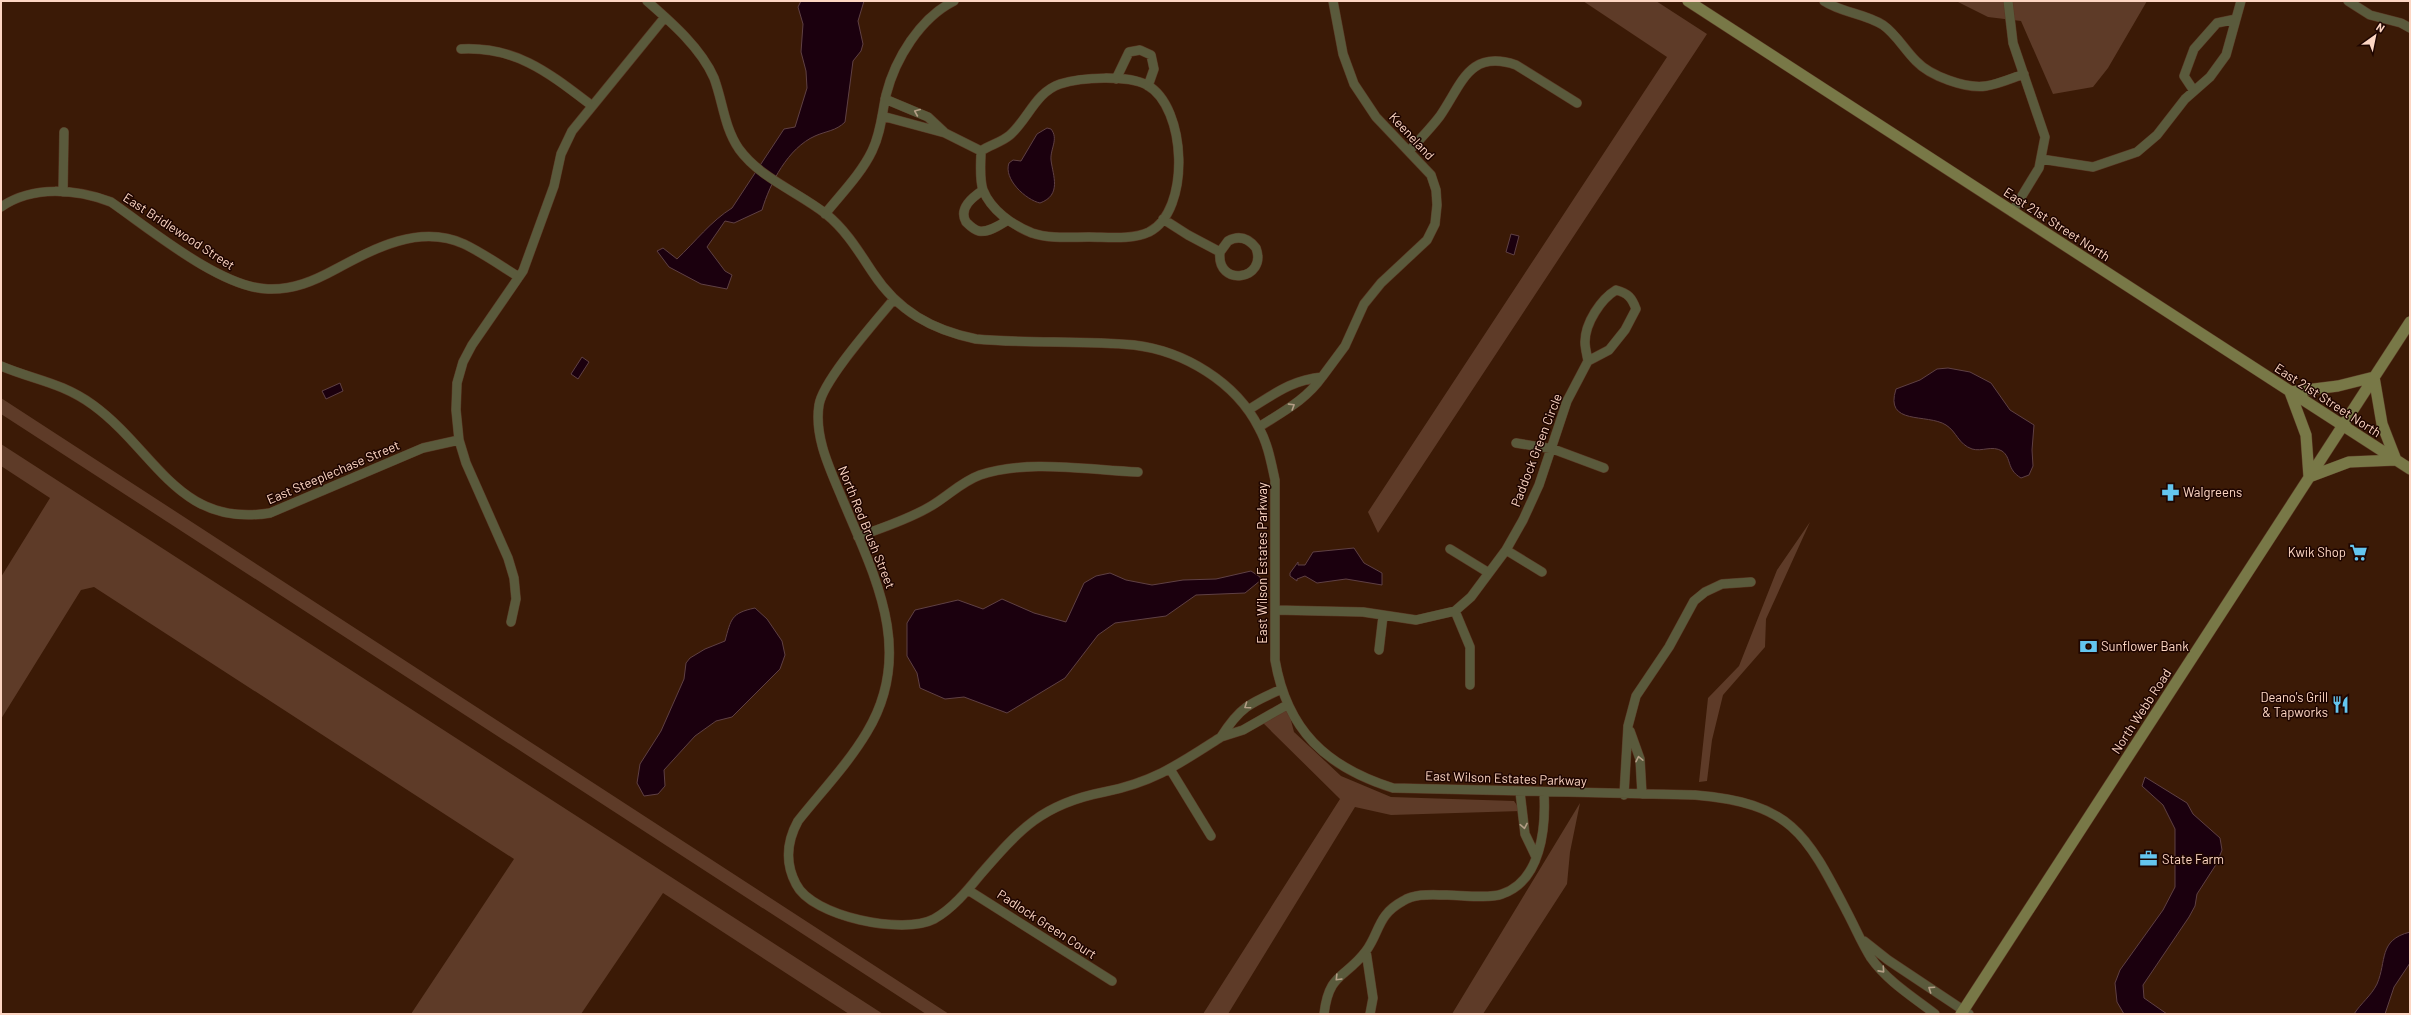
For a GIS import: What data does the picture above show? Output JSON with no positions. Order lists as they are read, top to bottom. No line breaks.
{"streets":{"main road":["East 21st Street North","North Webb Road"],"street":["Keeneland","East Bridlewood Street","Paddock Green Circle","East Steeplechase Street","North Red Brush Street","East Wilson Estates Parkway","Padlock Green Court"]},"crossings":[["Keeneland","East Wilson Estates Parkway"],["East 21st Street North","North Webb Road"],["Paddock Green Circle","East Wilson Estates Parkway"],["North Red Brush Street","East Wilson Estates Parkway"],["North Red Brush Street","Padlock Green Court"],["East Wilson Estates Parkway","North Webb Road"]],"places":{"pharmacy":["Walgreens"],"supermarket":["Kwik Shop"],"bank":["Sunflower Bank"],"restaurant":["Deano's Grill & Tapworks"],"office":["State Farm"]},"north":"top right"}
